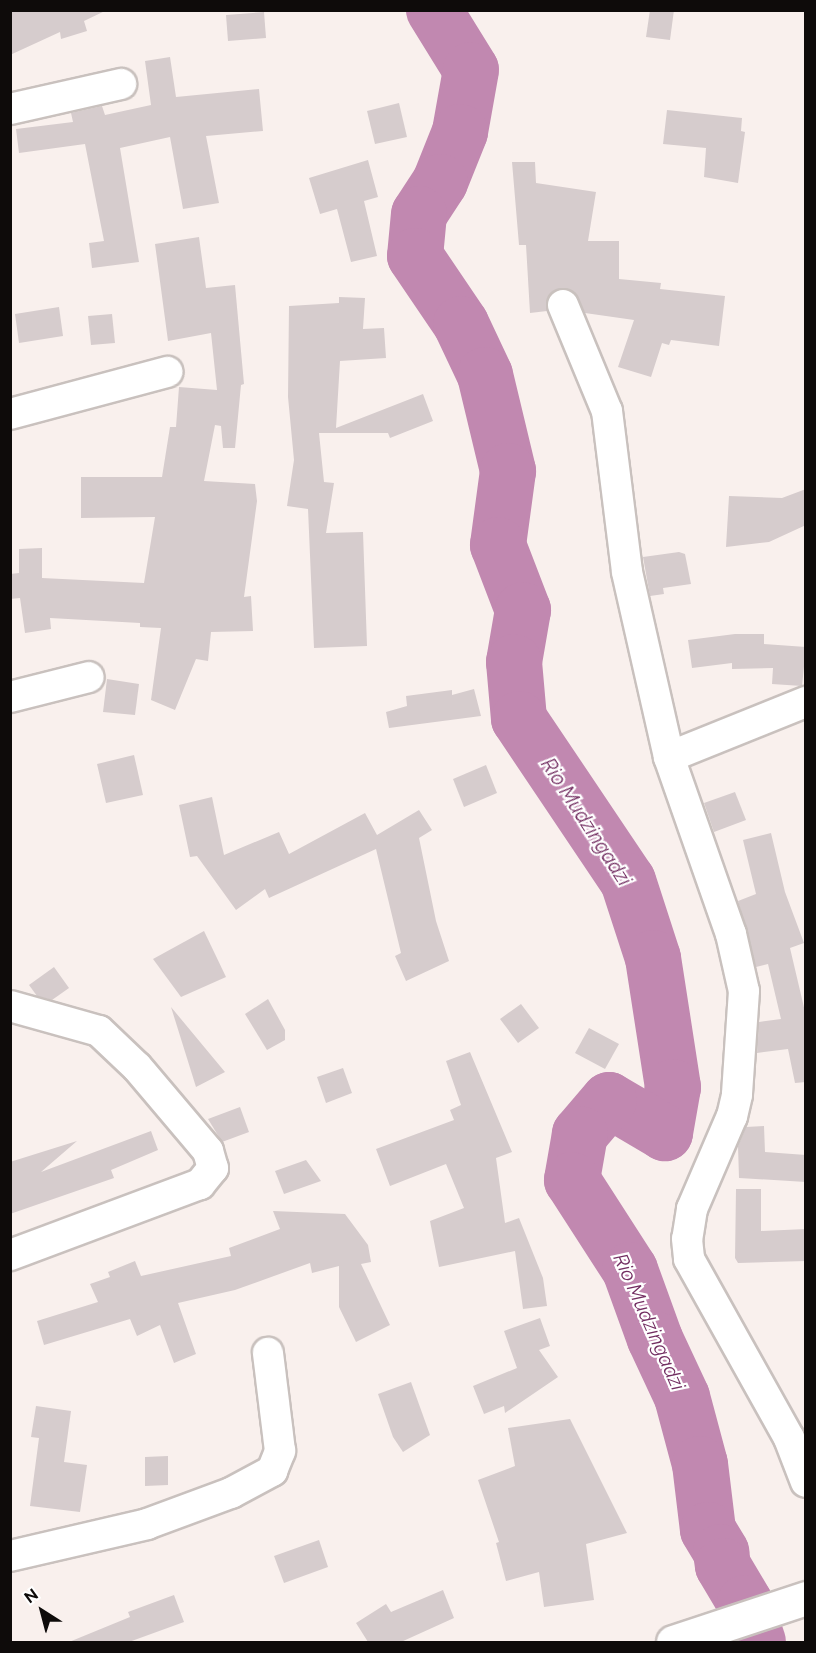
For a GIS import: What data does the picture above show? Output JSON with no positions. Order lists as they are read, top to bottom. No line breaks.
{"water":["Rio Mudzingadzi"],"north":"top left"}
